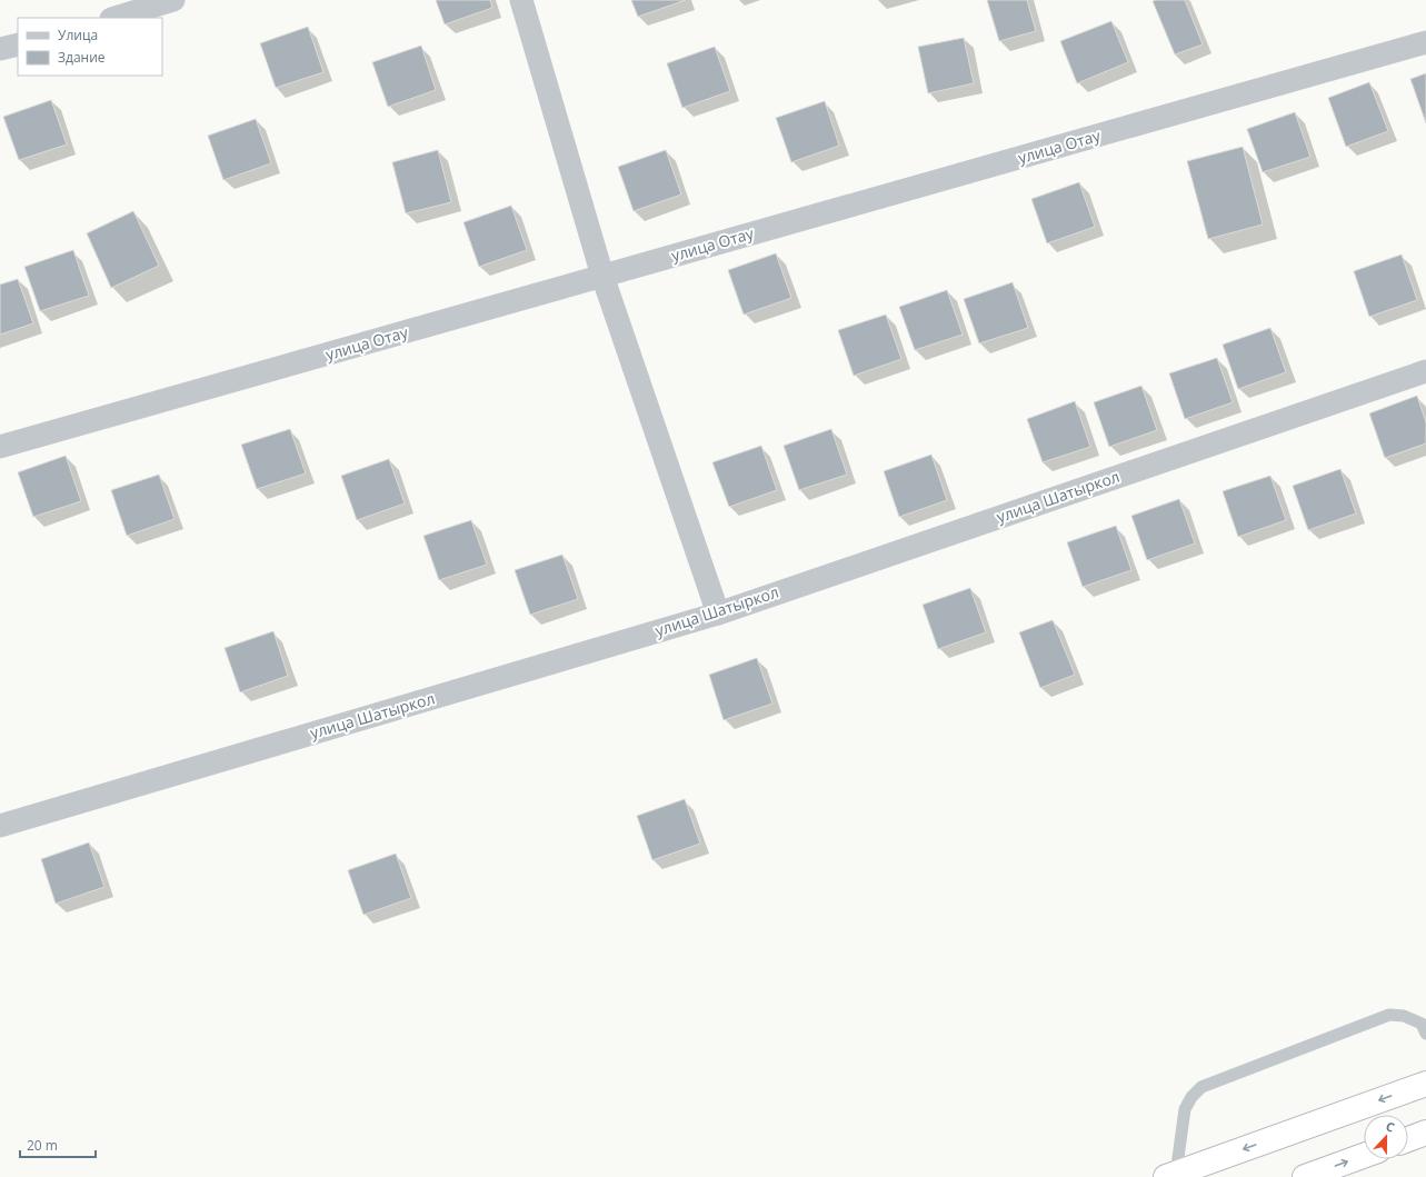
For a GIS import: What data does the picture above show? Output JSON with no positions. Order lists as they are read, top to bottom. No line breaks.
{"streets":{"street":["улица Отау","улица Шатыркол"]},"legend":["Улица","Здание"],"scale_bar":"20 m","north":"top"}
